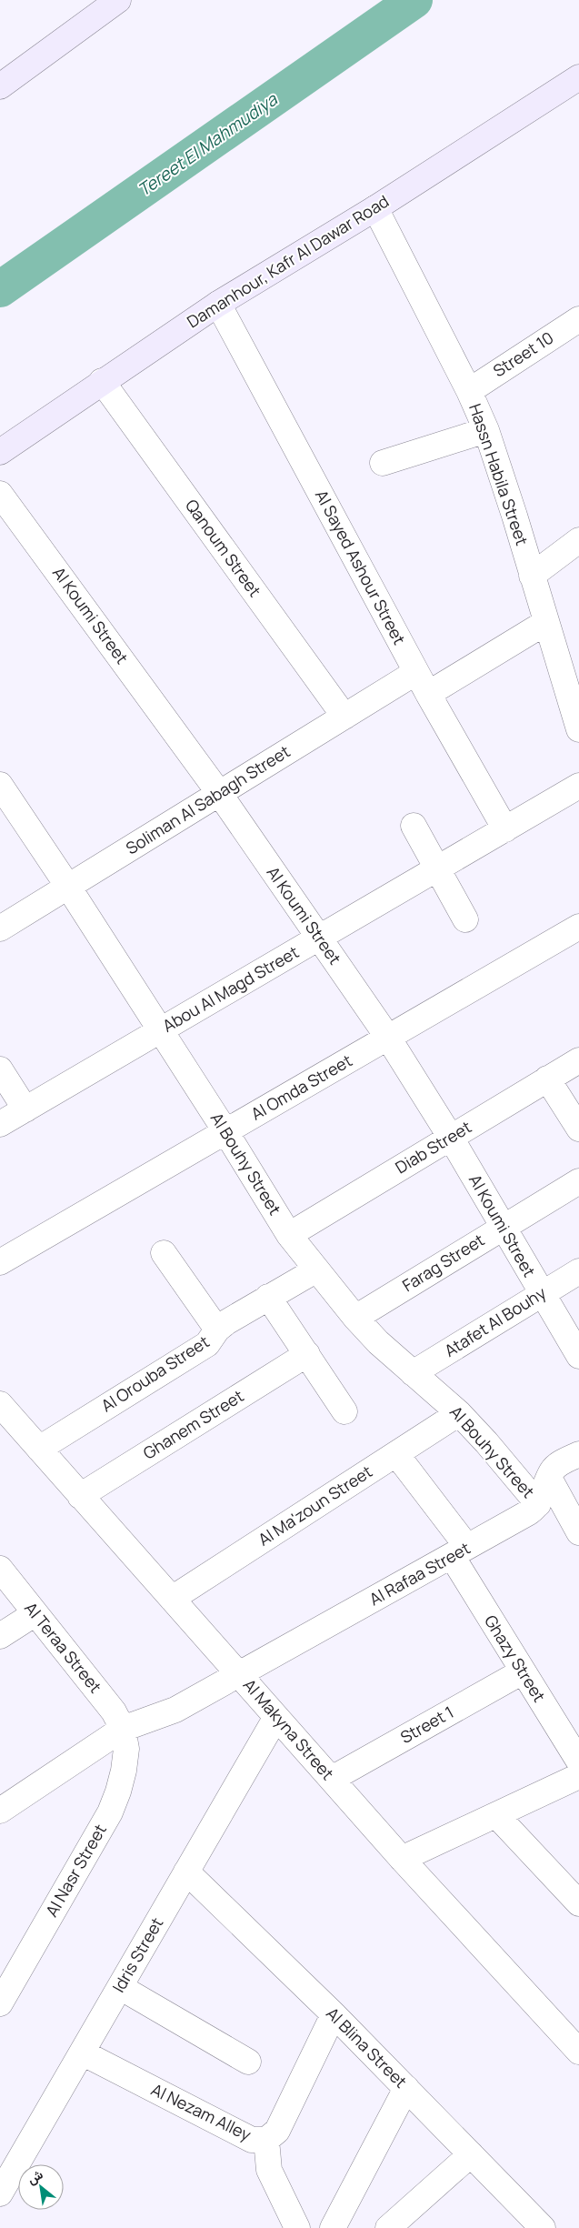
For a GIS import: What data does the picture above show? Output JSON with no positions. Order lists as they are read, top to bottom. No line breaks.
{"streets":{"main road":["Damanhour, Kafr Al Dawar Road"],"street":["Street 10","Hassn Habila Street","Qanoum Street","Al Sayed Ashour Street","Al Koumi Street","Soliman Al Sabagh Street","Abou Al Magd Street","Al Omda Street","Diab Street","Al Bouhy Street","Farag Street","Atafet Al Bouhy","Al Orouba Street","Ghanem Street","Al Ma'zoun Street","Al Rafaa Street","Al Teraa Street","Ghazy Street","Street 1","Al Makyna Street","Al Nasr Street","Idris Street","Al Blina Street","Al Nezam Alley"]},"crossings":[["Damanhour, Kafr Al Dawar Road","Hassn Habila Street"],["Damanhour, Kafr Al Dawar Road","Qanoum Street"],["Damanhour, Kafr Al Dawar Road","Al Sayed Ashour Street"],["Street 10","Hassn Habila Street"],["Qanoum Street","Soliman Al Sabagh Street"],["Al Sayed Ashour Street","Soliman Al Sabagh Street"],["Al Sayed Ashour Street","Abou Al Magd Street"],["Al Koumi Street","Soliman Al Sabagh Street"],["Al Koumi Street","Abou Al Magd Street"],["Al Koumi Street","Al Omda Street"],["Al Koumi Street","Diab Street"],["Al Koumi Street","Farag Street"],["Al Koumi Street","Atafet Al Bouhy"],["Soliman Al Sabagh Street","Al Bouhy Street"],["Abou Al Magd Street","Al Bouhy Street"],["Al Omda Street","Al Bouhy Street"],["Diab Street","Al Bouhy Street"],["Al Bouhy Street","Farag Street"],["Al Bouhy Street","Atafet Al Bouhy"],["Al Bouhy Street","Al Orouba Street"],["Al Bouhy Street","Al Ma'zoun Street"],["Al Bouhy Street","Al Rafaa Street"],["Al Orouba Street","Al Makyna Street"],["Ghanem Street","Al Makyna Street"],["Al Ma'zoun Street","Ghazy Street"],["Al Ma'zoun Street","Al Makyna Street"],["Al Rafaa Street","Al Teraa Street"],["Al Rafaa Street","Ghazy Street"],["Al Rafaa Street","Al Makyna Street"],["Al Rafaa Street","Al Nasr Street"],["Al Teraa Street","Al Nasr Street"],["Ghazy Street","Street 1"],["Street 1","Al Makyna Street"],["Al Makyna Street","Idris Street"],["Idris Street","Al Blina Street"],["Idris Street","Al Nezam Alley"],["Al Blina Street","Al Nezam Alley"]],"water":["Tereet El Mahmudiya"],"north":"top left"}
